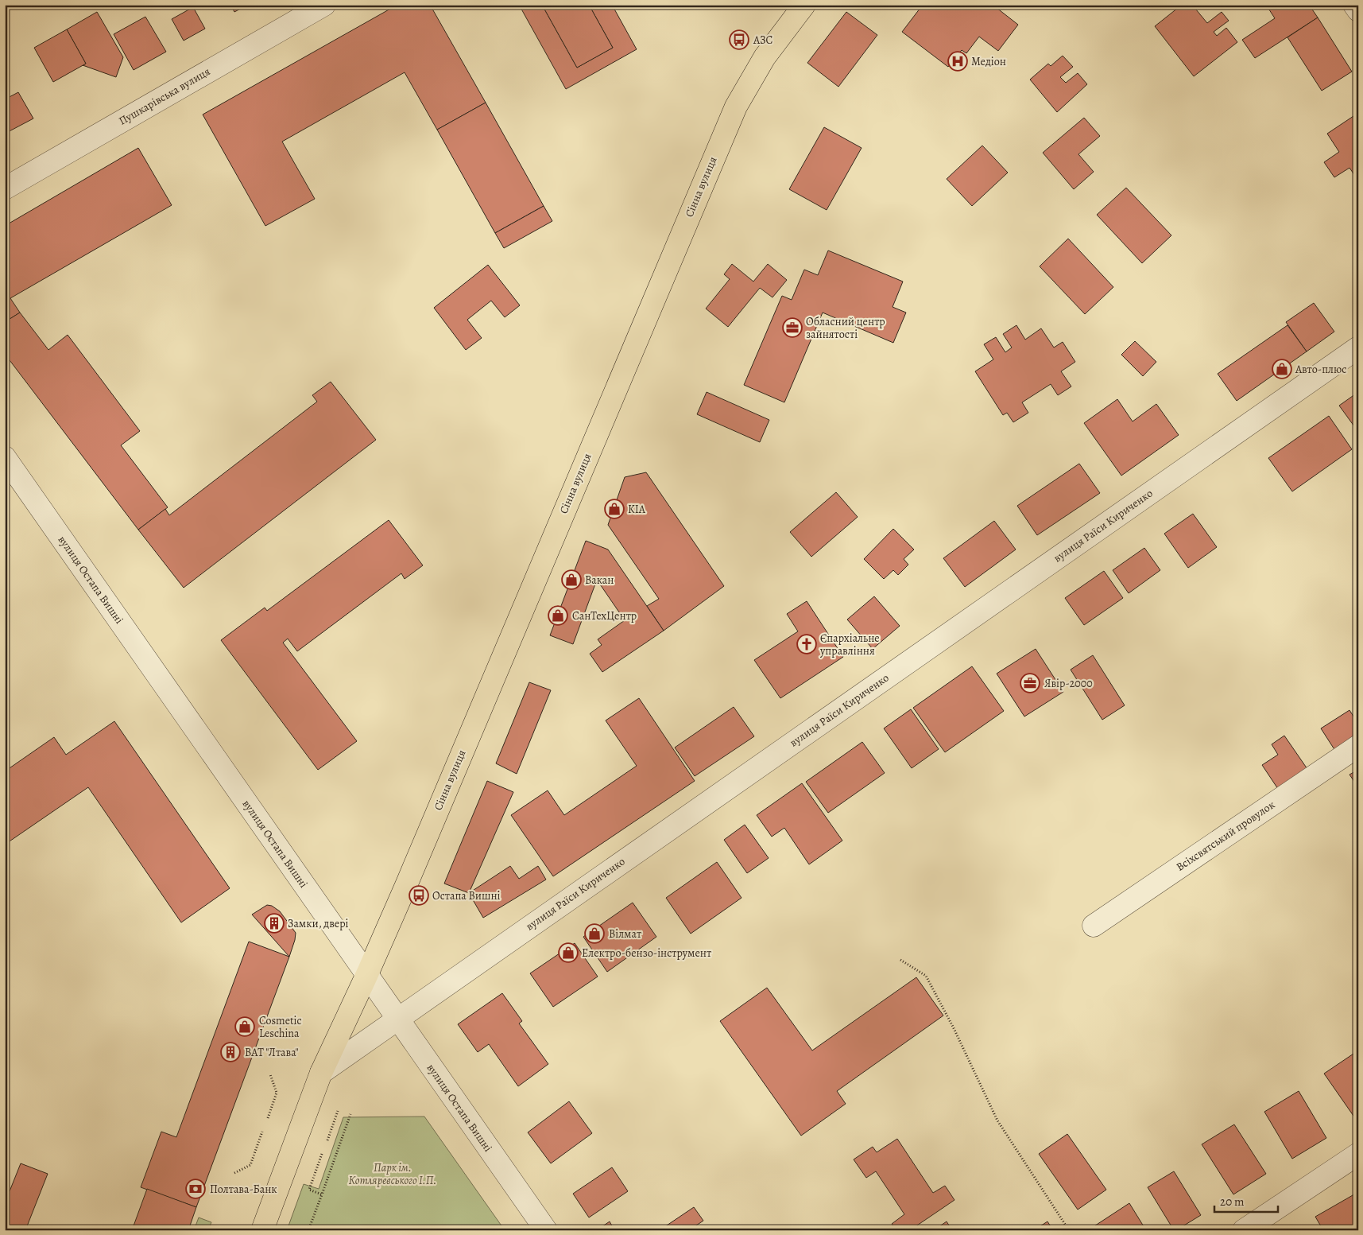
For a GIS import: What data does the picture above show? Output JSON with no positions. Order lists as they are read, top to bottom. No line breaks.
{"streets":{"main road":["Сінна вулиця"],"street":["Пушкарівська вулиця","вулиця Раїси Кириченко","вулиця Остапа Вишні","Всіхсвятський провулок"]},"crossings":[["Сінна вулиця","вулиця Остапа Вишні"],["вулиця Раїси Кириченко","вулиця Остапа Вишні"]],"parks":["Парк ім. Котляревського І.П."],"places":{"bus stop":["АЗС","Остапа Вишні"],"hospital":["Медіон"],"office":["Обласний центр зайнятості","Явір-2000"],"shop":["Авто-плюс","KIA","Вакан","СанТехЦентр","Вілмат","Електро-бензо-інструмент","Cosmetic Leschina"],"church":["Єпархіальне управління"],"building":["Замки, двері","ВАТ \"Лтава\""],"bank":["Полтава-Банк"]},"scale_bar":"20 m"}
